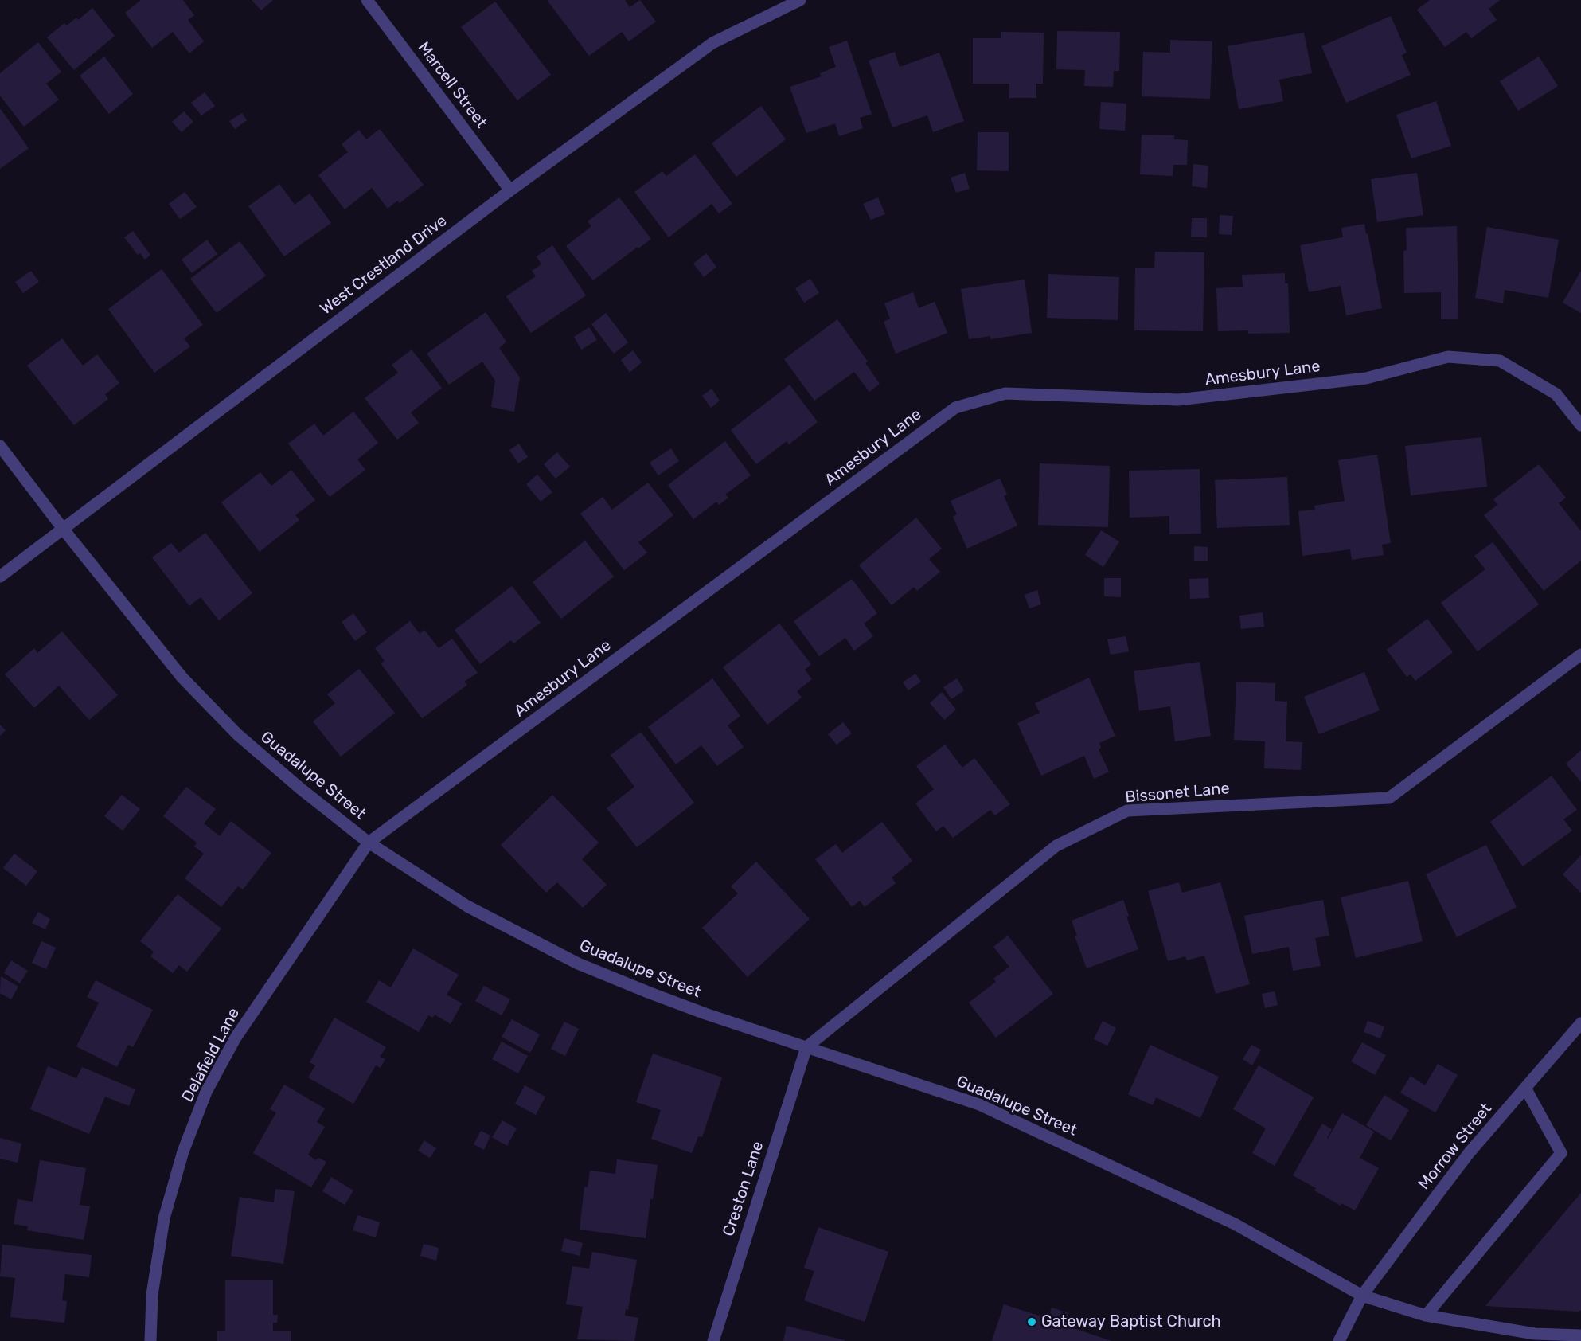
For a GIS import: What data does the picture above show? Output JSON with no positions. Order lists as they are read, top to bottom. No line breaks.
{"streets":{"street":["Marcell Street","West Crestland Drive","Amesbury Lane","Guadalupe Street","Bissonet Lane","Delafield Lane","Morrow Street","Creston Lane"]},"crossings":[["Marcell Street","West Crestland Drive"],["West Crestland Drive","Guadalupe Street"],["Amesbury Lane","Guadalupe Street"],["Amesbury Lane","Delafield Lane"],["Guadalupe Street","Bissonet Lane"],["Guadalupe Street","Delafield Lane"],["Guadalupe Street","Morrow Street"],["Guadalupe Street","Creston Lane"],["Bissonet Lane","Creston Lane"]],"places":["Gateway Baptist Church"]}
